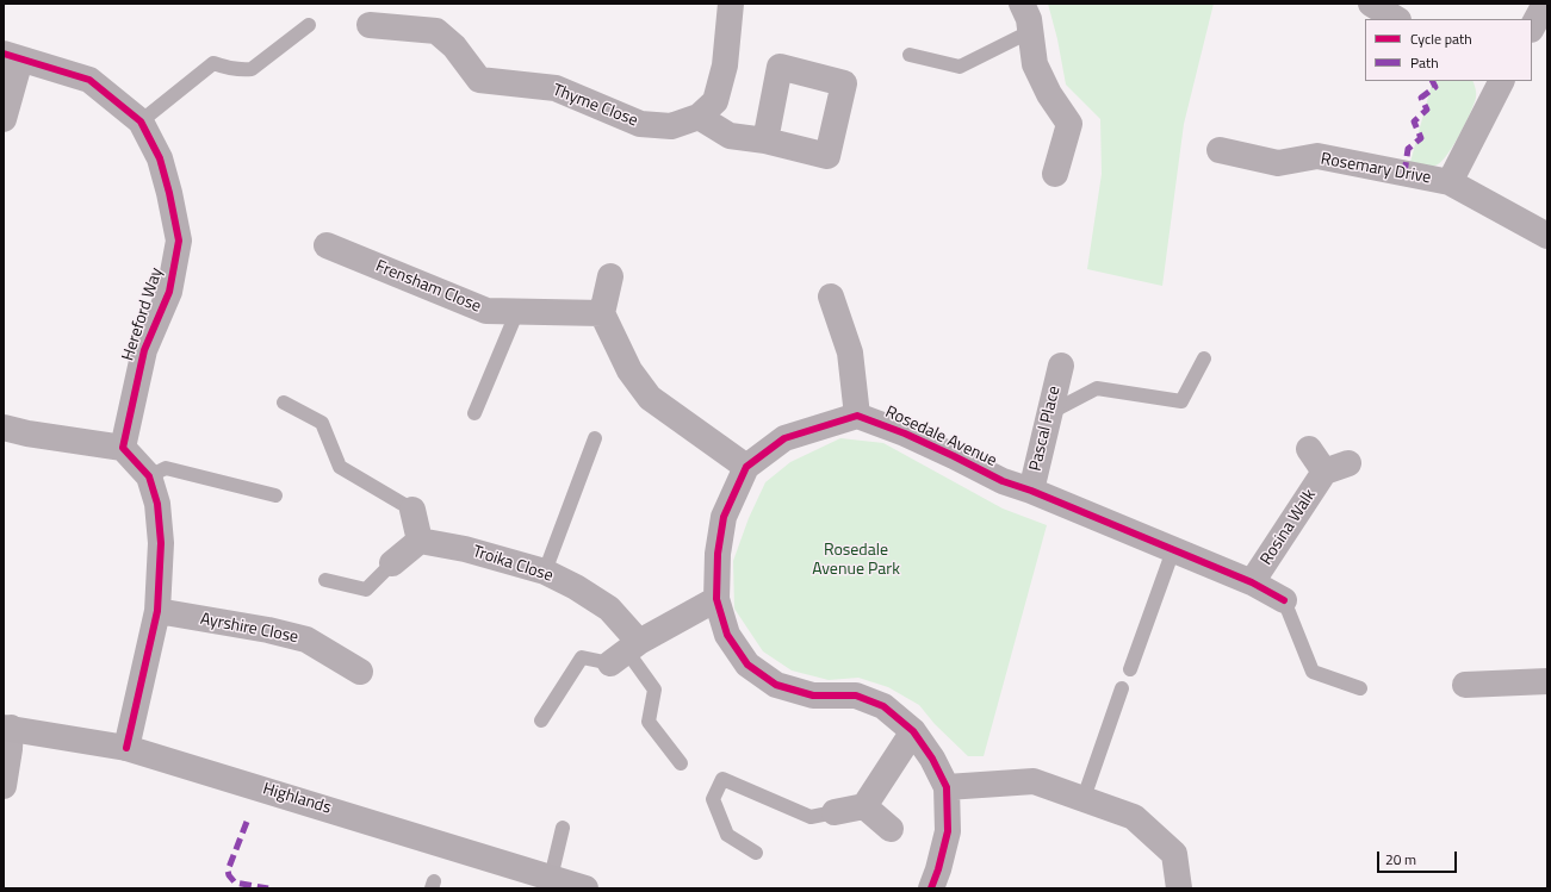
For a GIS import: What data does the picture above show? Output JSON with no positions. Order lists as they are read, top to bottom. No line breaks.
{"streets":{"street":["Thyme Close","Rosemary Drive","Frensham Close","Hereford Way","Pascal Place","Rosedale Avenue","Rosina Walk","Troika Close","Ayrshire Close","Highlands"]},"crossings":[["Pascal Place","Rosedale Avenue"],["Rosedale Avenue","Rosina Walk"]],"parks":["Rosedale Avenue Park"],"legend":["Cycle path","Path"],"scale_bar":"20 m"}
